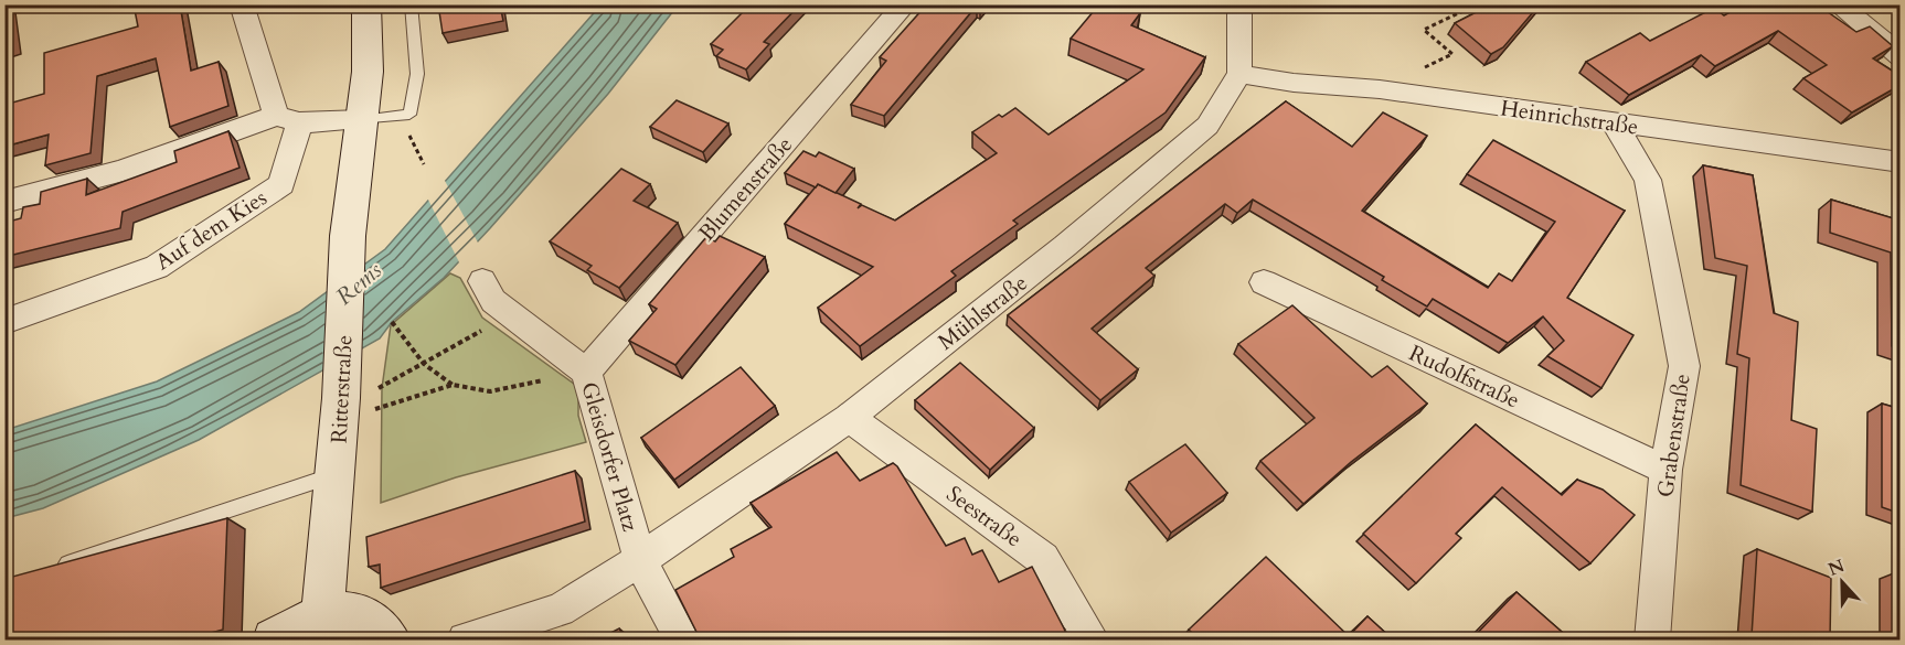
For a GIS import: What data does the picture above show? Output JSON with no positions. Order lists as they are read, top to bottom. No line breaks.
{"streets":{"main road":["Ritterstraße"],"street":["Heinrichstraße","Blumenstraße","Auf dem Kies","Mühlstraße","Rudolfstraße","Grabenstraße","Gleisdorfer Platz","Seestraße"]},"crossings":[["Heinrichstraße","Mühlstraße"],["Heinrichstraße","Grabenstraße"],["Blumenstraße","Gleisdorfer Platz"],["Mühlstraße","Gleisdorfer Platz"],["Mühlstraße","Seestraße"],["Rudolfstraße","Grabenstraße"]],"water":["Rems"],"north":"top"}
